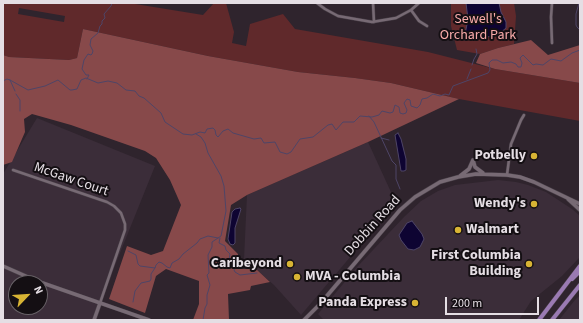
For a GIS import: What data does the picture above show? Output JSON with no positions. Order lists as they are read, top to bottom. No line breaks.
{"streets":{"street":["McGaw Court","Dobbin Road"]},"parks":["Sewell's Orchard Park"],"places":["Potbelly","Wendy's","Walmart","Caribeyond","First Columbia Building","MVA - Columbia","Panda Express"],"scale_bar":"200 m","north":"top right"}
